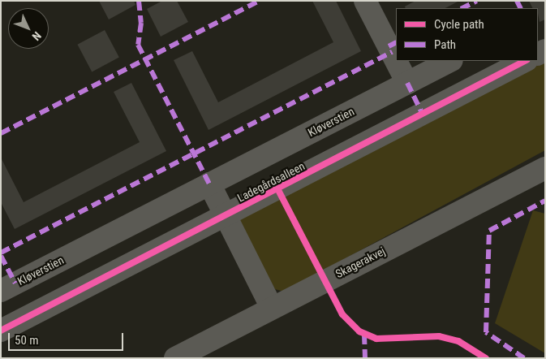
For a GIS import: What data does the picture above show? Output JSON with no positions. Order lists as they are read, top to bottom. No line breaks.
{"streets":{"street":["Kløverstien","Ladegårdsalleen","Skagerakvej"]},"legend":["Cycle path","Path"],"scale_bar":"50 m","north":"bottom right"}
